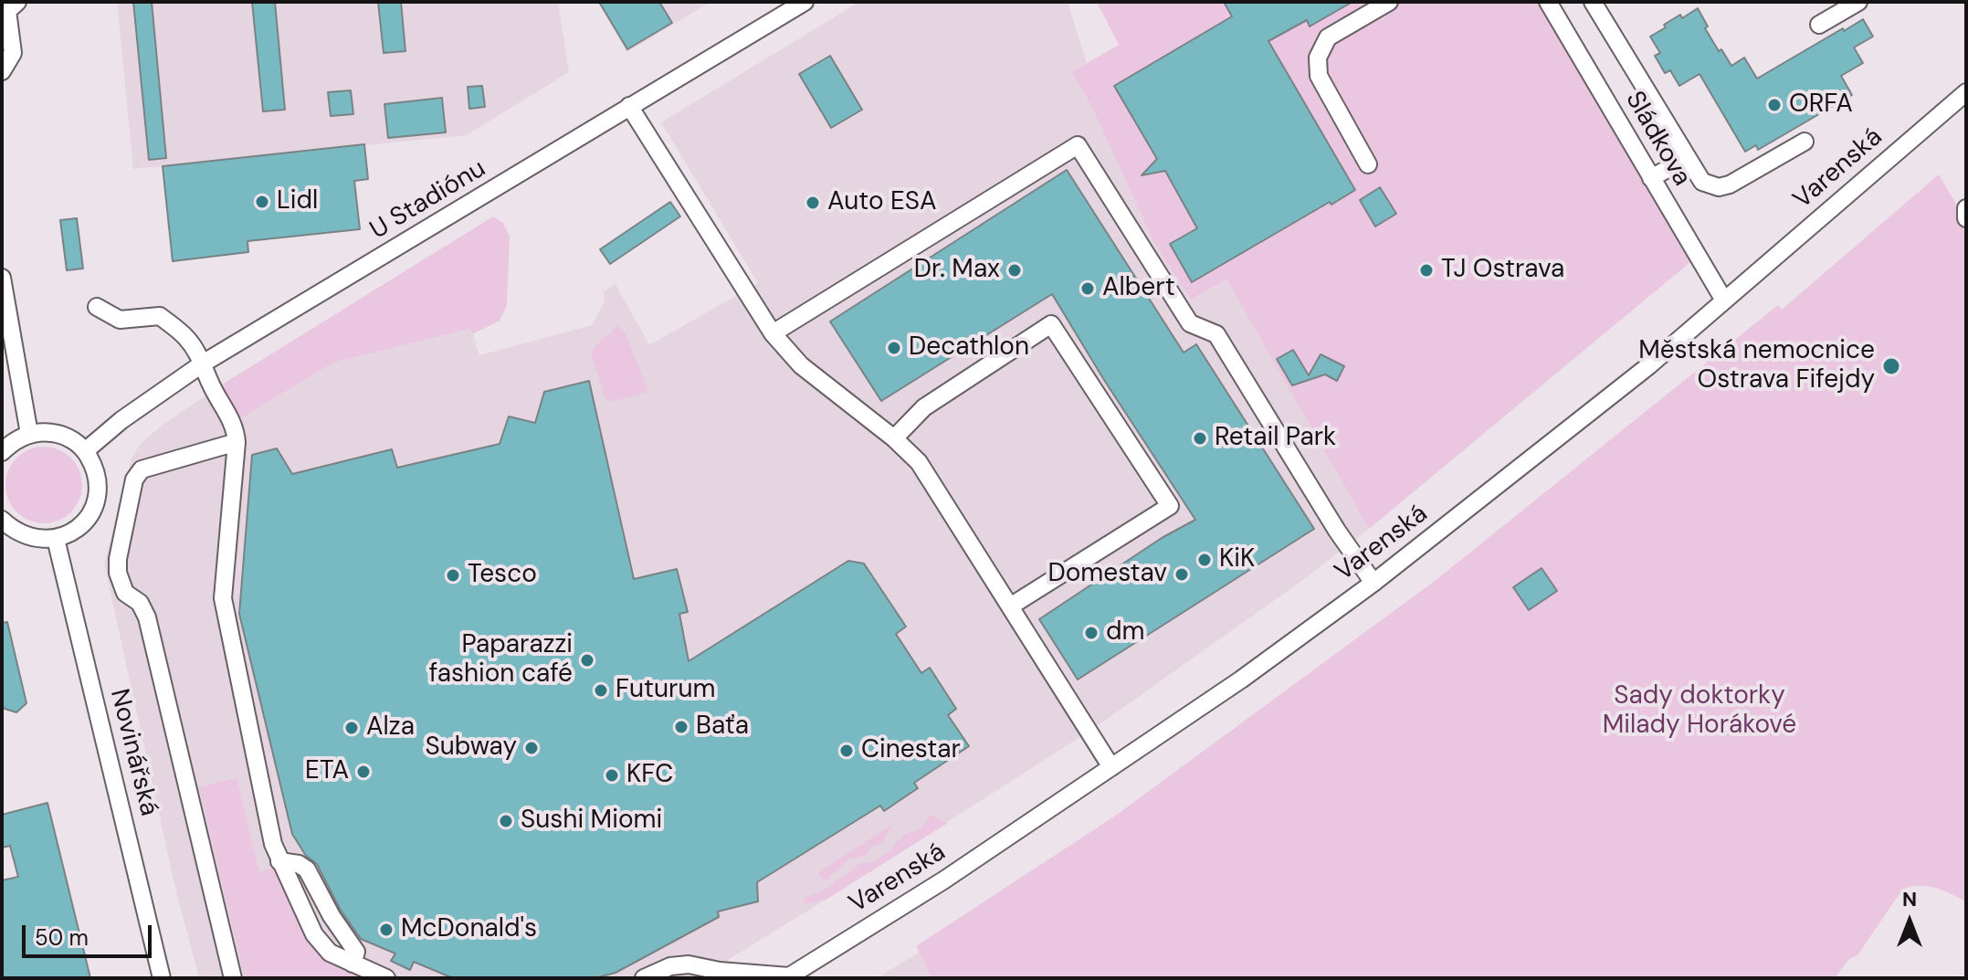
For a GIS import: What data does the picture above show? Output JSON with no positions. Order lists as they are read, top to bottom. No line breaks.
{"streets":{"street":["Sládkova","Varenská","U Stadiónu","Novinářská"]},"crossings":[["Sládkova","Varenská"]],"parks":["Sady doktorky Milady Horákové"],"places":["ORFA","Lidl","Auto ESA","Dr. Max","TJ Ostrava","Albert","Decathlon","Městská nemocnice Ostrava Fifejdy","Retail Park","KiK","Domestav","Tesco","dm","Paparazzi fashion café","Futurum","Baťa","Alza","Subway","Cinestar","ETA","KFC","Sushi Miomi","McDonald's"],"scale_bar":"50 m","north":"top"}
